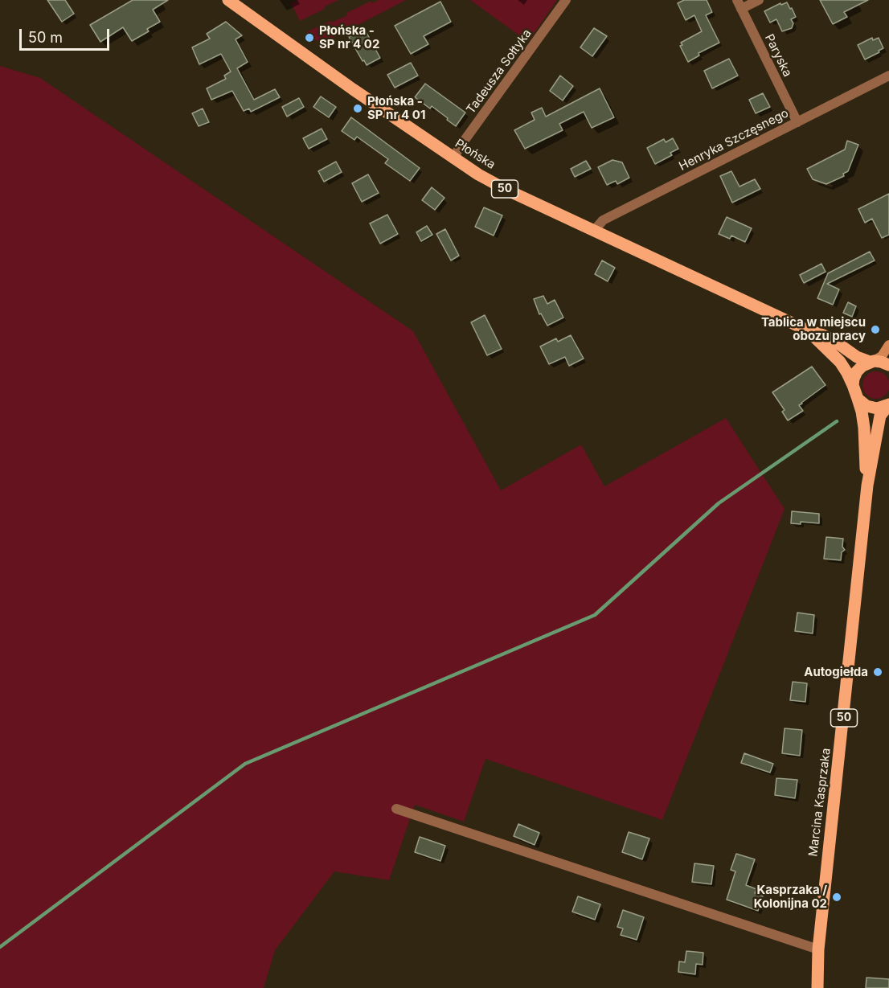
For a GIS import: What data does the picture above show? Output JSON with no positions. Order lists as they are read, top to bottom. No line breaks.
{"streets":{"main road":["Płońska","50","Marcina Kasprzaka"],"street":["Paryska","Tadeusza Sołtyka","Henryka Szczęsnego"]},"crossings":[["Paryska","Henryka Szczęsnego"],["Tadeusza Sołtyka","Płońska"],["Henryka Szczęsnego","Płońska"],["Płońska","Marcina Kasprzaka"]],"places":["Płońska - SP nr 4 02","Płońska - SP nr 4 01","Tablica w miejscu obozu pracy","Autogiełda","Kasprzaka / Kolonijna 02"],"scale_bar":"50 m"}
